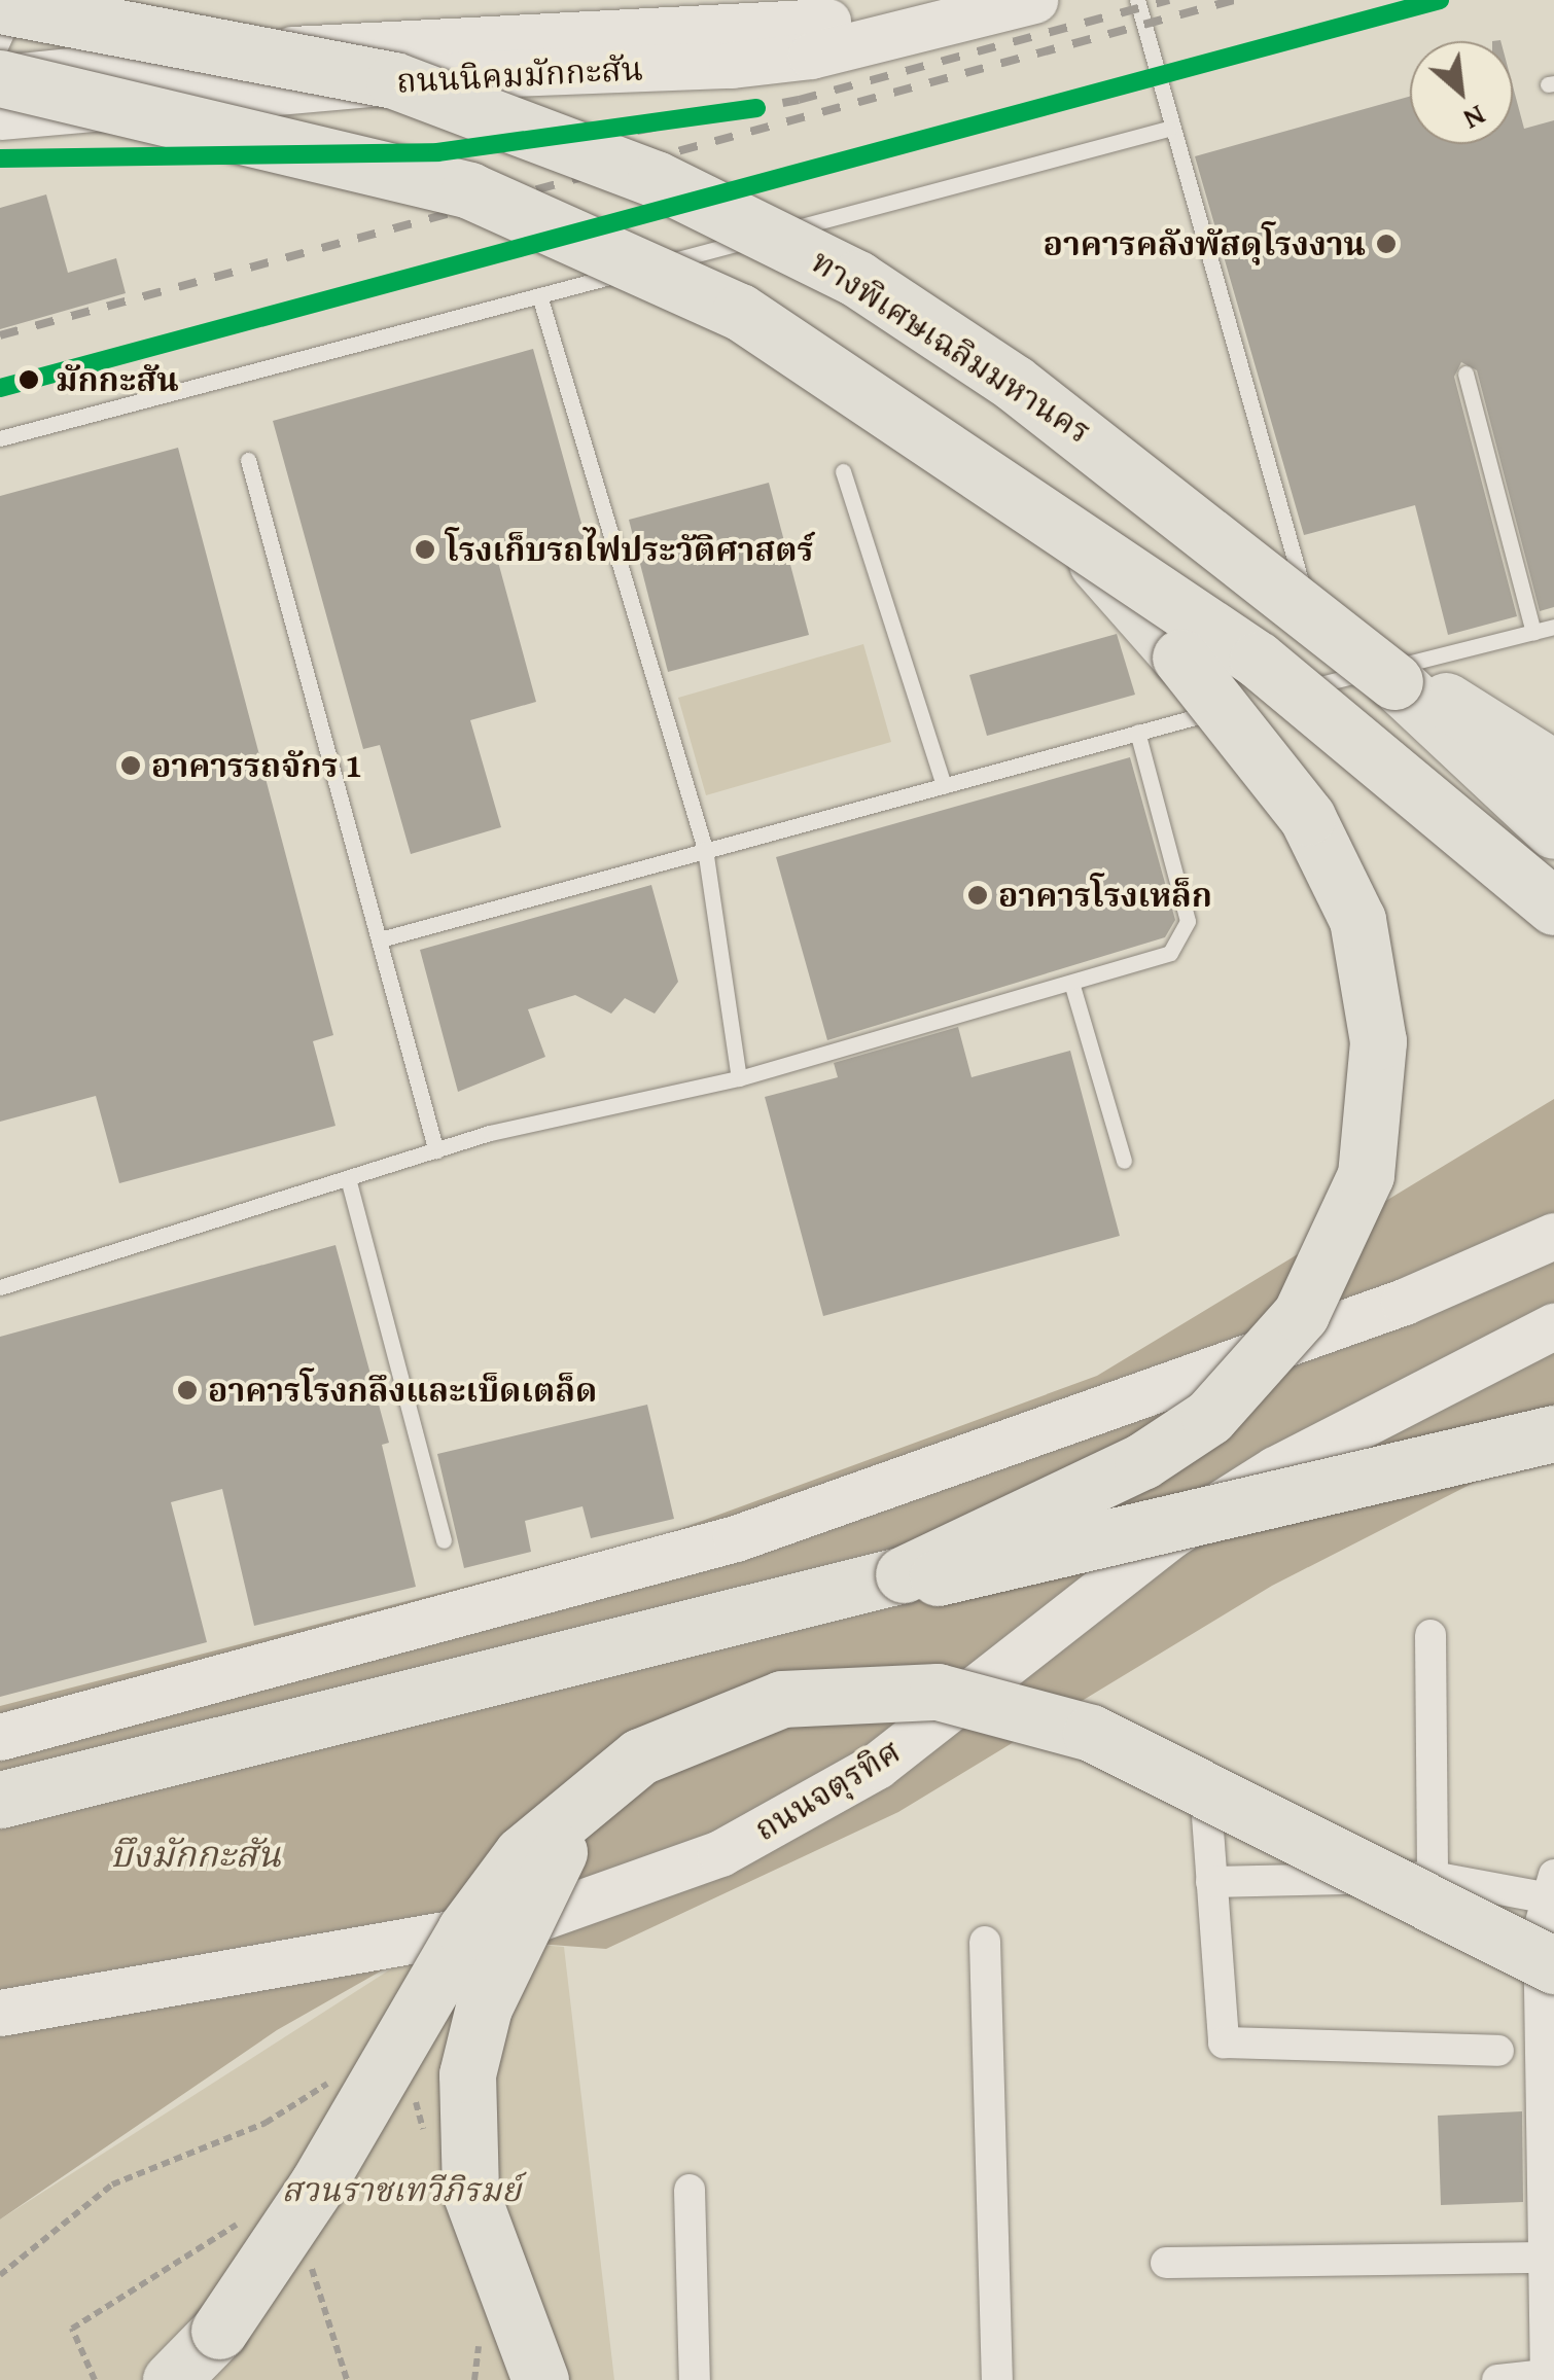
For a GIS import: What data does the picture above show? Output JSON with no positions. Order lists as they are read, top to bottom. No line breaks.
{"streets":{"highway":["ทางพิเศษเฉลิมมหานคร"],"main road":["ถนนนิคมมักกะสัน","ถนนจตุรทิศ"]},"water":["บึงมักกะสัน"],"parks":["สวนราชเทวีภิรมย์"],"places":["อาคารคลังพัสดุโรงงาน","มักกะสัน","โรงเก็บรถไฟประวัติศาสตร์","อาคารรถจักร 1","อาคารโรงเหล็ก","อาคารโรงกลึงและเบ็ดเตล็ด"],"north":"bottom right"}
